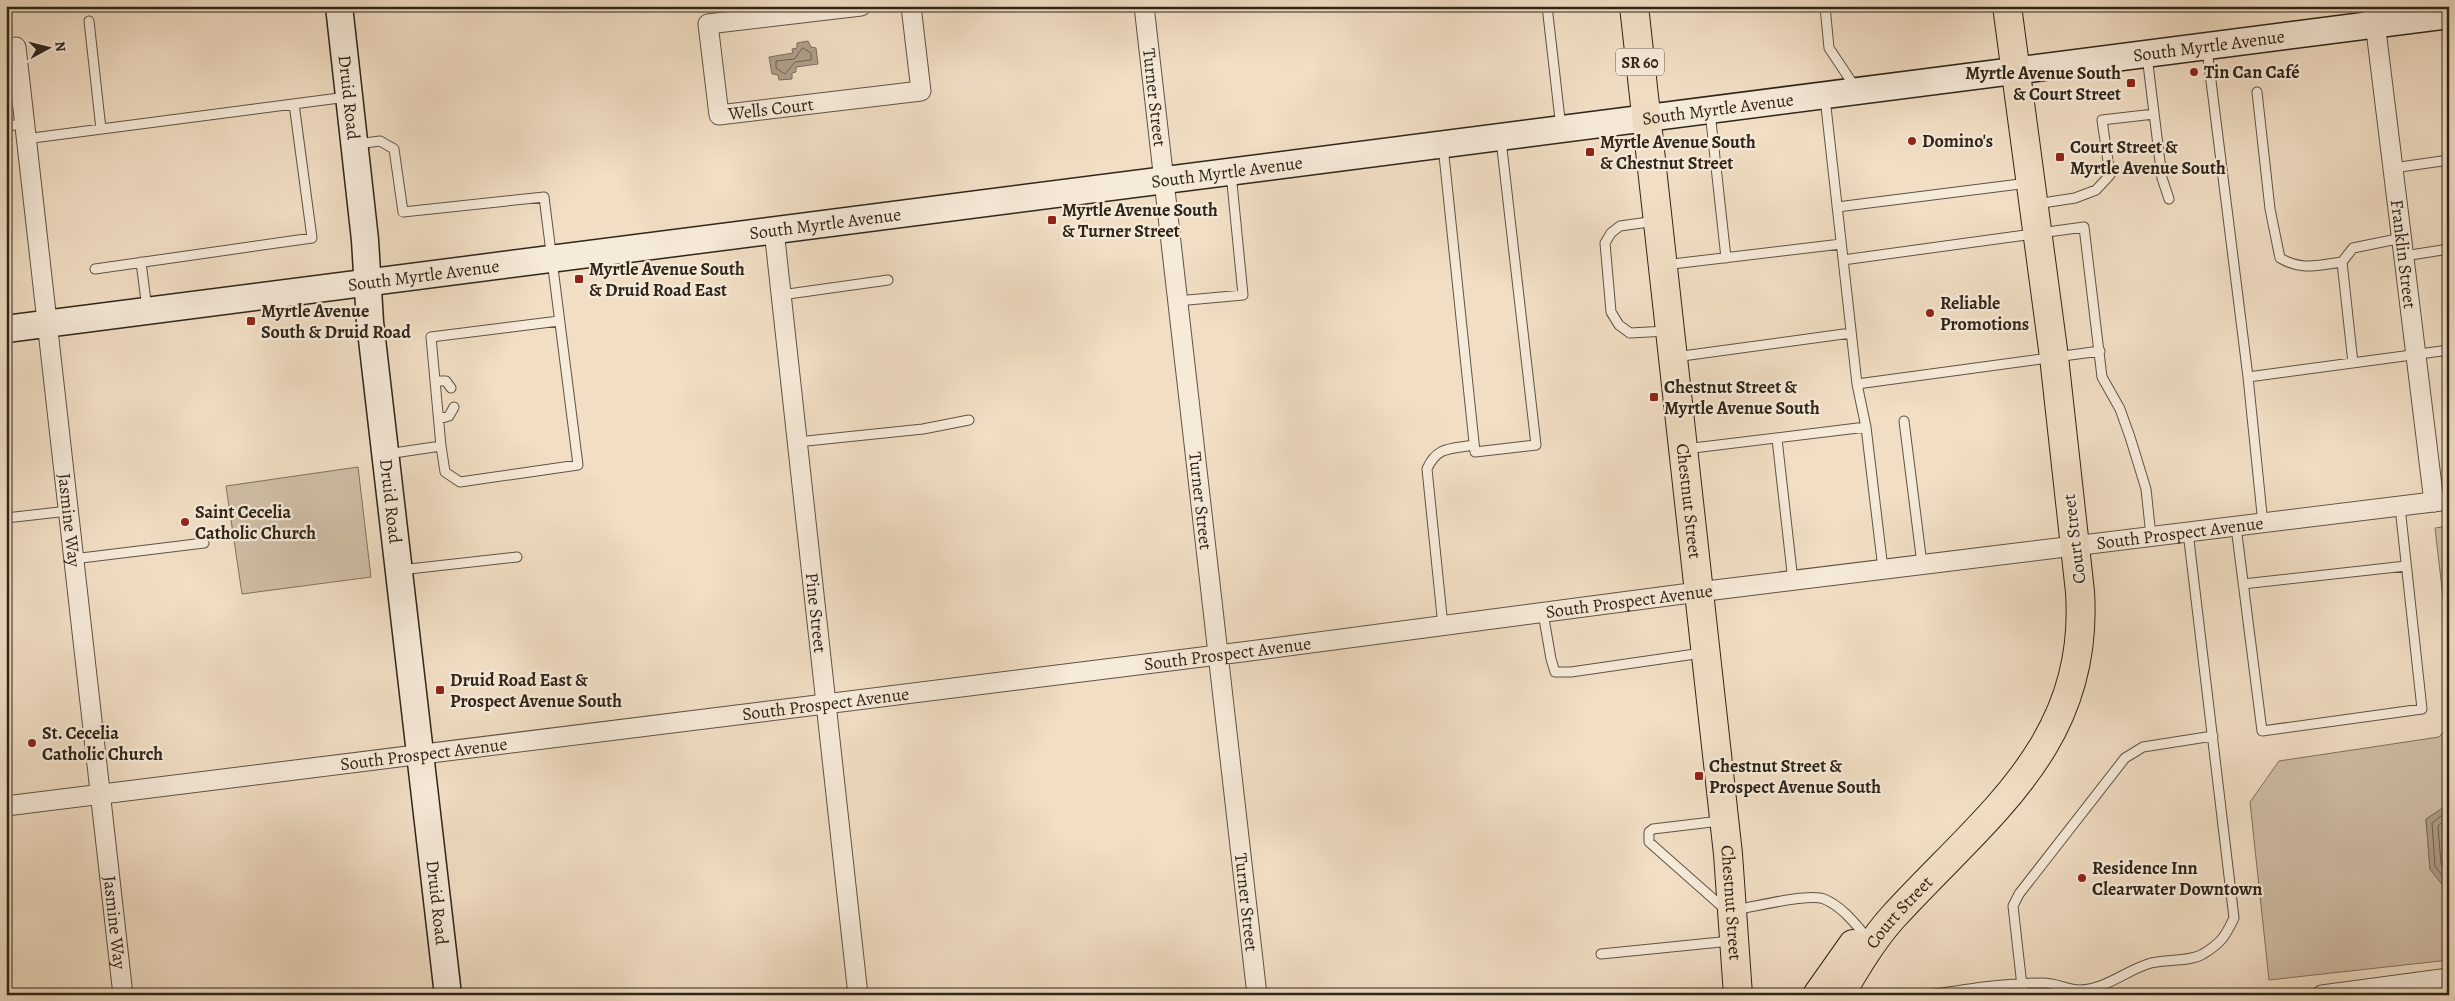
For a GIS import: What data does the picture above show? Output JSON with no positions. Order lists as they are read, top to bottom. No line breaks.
{"streets":{"main road":["South Myrtle Avenue","SR 60","Druid Road","Chestnut Street","Court Street"],"street":["Turner Street","Wells Court","Franklin Street","Jasmine Way","South Prospect Avenue","Pine Street"]},"crossings":[["South Myrtle Avenue","Druid Road"],["South Myrtle Avenue","Turner Street"],["South Myrtle Avenue","Franklin Street"],["South Myrtle Avenue","Chestnut Street"],["South Myrtle Avenue","Jasmine Way"],["South Myrtle Avenue","Court Street"],["South Myrtle Avenue","Pine Street"],["Druid Road","South Prospect Avenue"],["Turner Street","South Prospect Avenue"],["Franklin Street","South Prospect Avenue"],["Chestnut Street","South Prospect Avenue"],["Jasmine Way","South Prospect Avenue"],["South Prospect Avenue","Court Street"],["South Prospect Avenue","Pine Street"]],"places":{"other":["Tin Can Café","Domino's","Reliable Promotions","Saint Cecelia Catholic Church","St. Cecelia Catholic Church","Residence Inn Clearwater Downtown"],"transit":["Myrtle Avenue South & Court Street","Myrtle Avenue South & Chestnut Street","Court Street & Myrtle Avenue South","Myrtle Avenue South & Turner Street","Myrtle Avenue South & Druid Road East","Myrtle Avenue South & Druid Road","Chestnut Street & Myrtle Avenue South","Druid Road East & Prospect Avenue South","Chestnut Street & Prospect Avenue South"]},"north":"right"}
